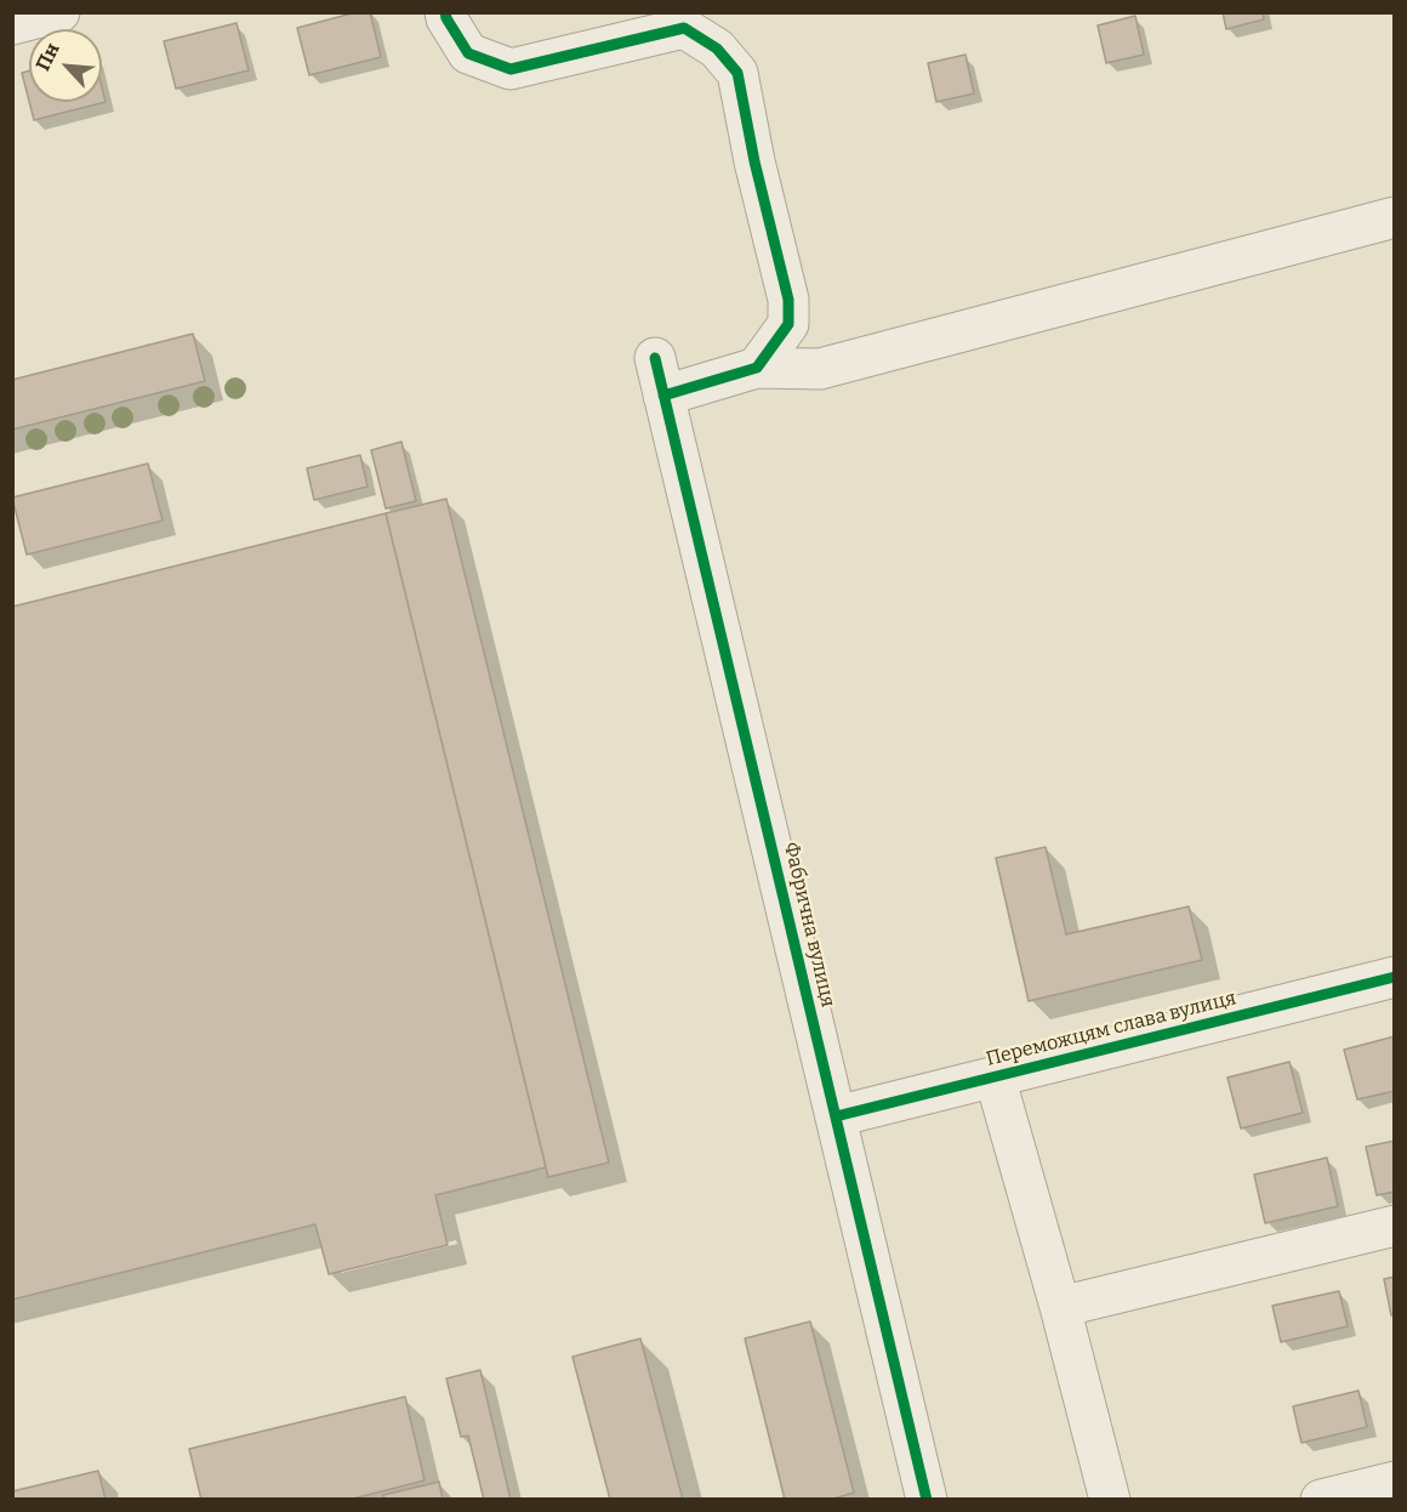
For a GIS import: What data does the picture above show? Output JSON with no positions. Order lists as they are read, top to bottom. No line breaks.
{"streets":{"street":["Фабрична вулиця","Переможцям слава вулиця"]},"crossings":[["Фабрична вулиця","Переможцям слава вулиця"]],"north":"top left"}
